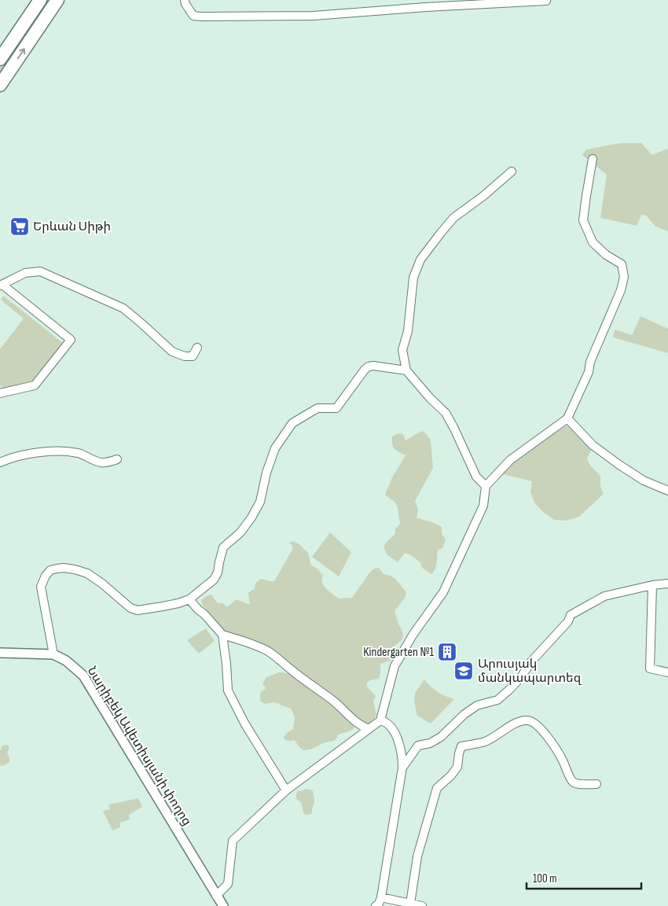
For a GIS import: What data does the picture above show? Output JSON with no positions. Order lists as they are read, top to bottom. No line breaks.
{"streets":{"street":["Նարիբեկ Ավետիսյանի փողոց"]},"places":{"supermarket":["Երևան Սիթի"],"building":["Kindergarten №1"],"school or university":["Արուսյակ մանկապարտեզ"]},"scale_bar":"100 m"}
